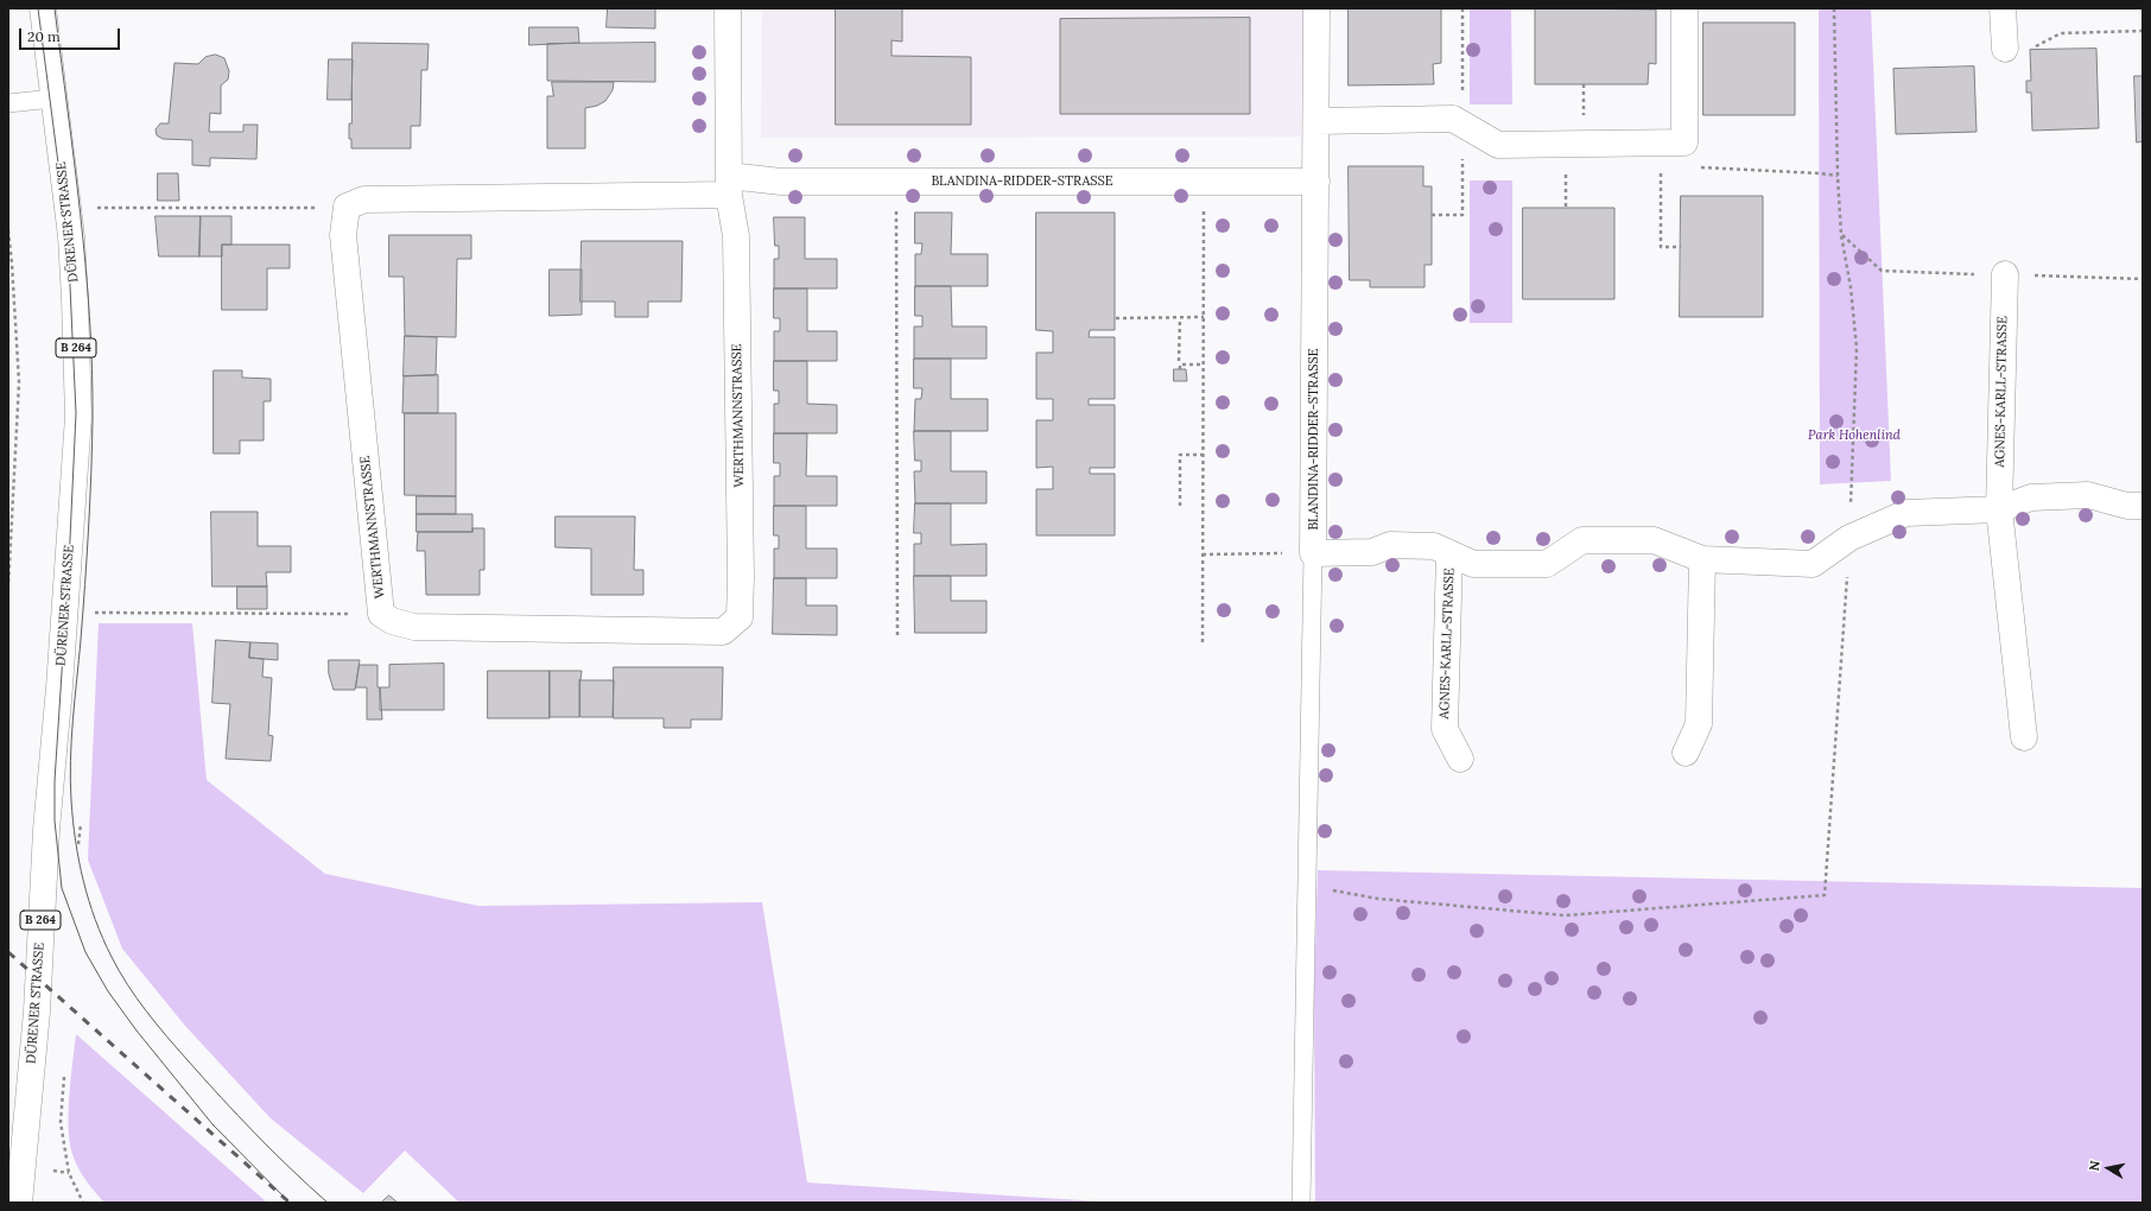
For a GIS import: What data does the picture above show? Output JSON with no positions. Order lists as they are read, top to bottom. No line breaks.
{"streets":{"street":["BLANDINA-RIDDER-STRASSE","DÜRENER STRASSE","B 264","AGNES-KARLL-STRASSE","WERTHMANNSTRASSE"]},"crossings":[["BLANDINA-RIDDER-STRASSE","AGNES-KARLL-STRASSE"],["BLANDINA-RIDDER-STRASSE","WERTHMANNSTRASSE"]],"parks":["Park Hohenlind"],"scale_bar":"20 m","north":"left"}
